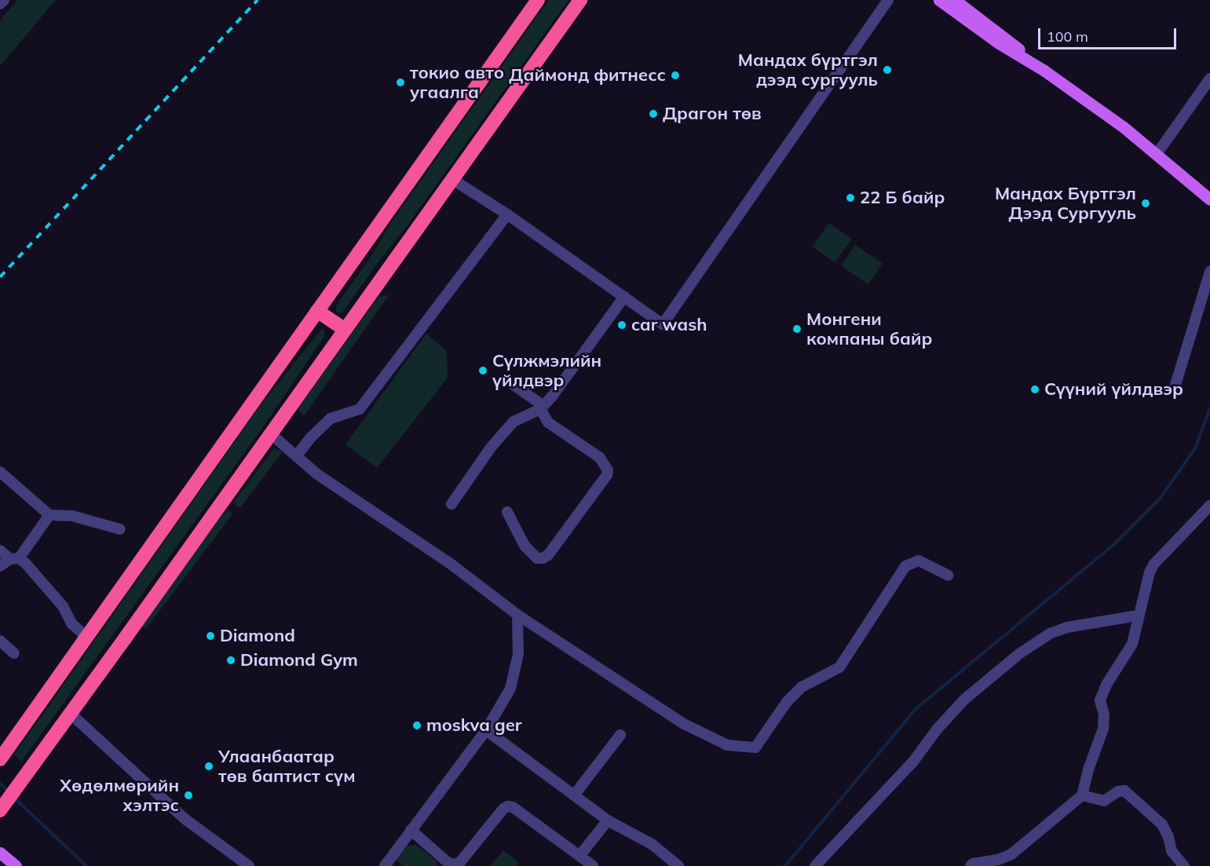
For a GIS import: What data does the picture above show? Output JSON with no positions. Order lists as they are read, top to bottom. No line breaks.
{"places":["Мандах бүртгэл дээд сургууль","Даймонд фитнесс","токио авто угаалга","Драгон төв","22 Б байр","Мандах Бүртгэл Дээд Сургууль","car wash","Монгени компаны байр","Сүлжмэлийн үйлдвэр","Сүүний үйлдвэр","Diamond","Diamond Gym","moskva ger","Улаанбаатар төв баптист сүм","Хөдөлмөрийн хэлтэс"],"scale_bar":"100 m"}
